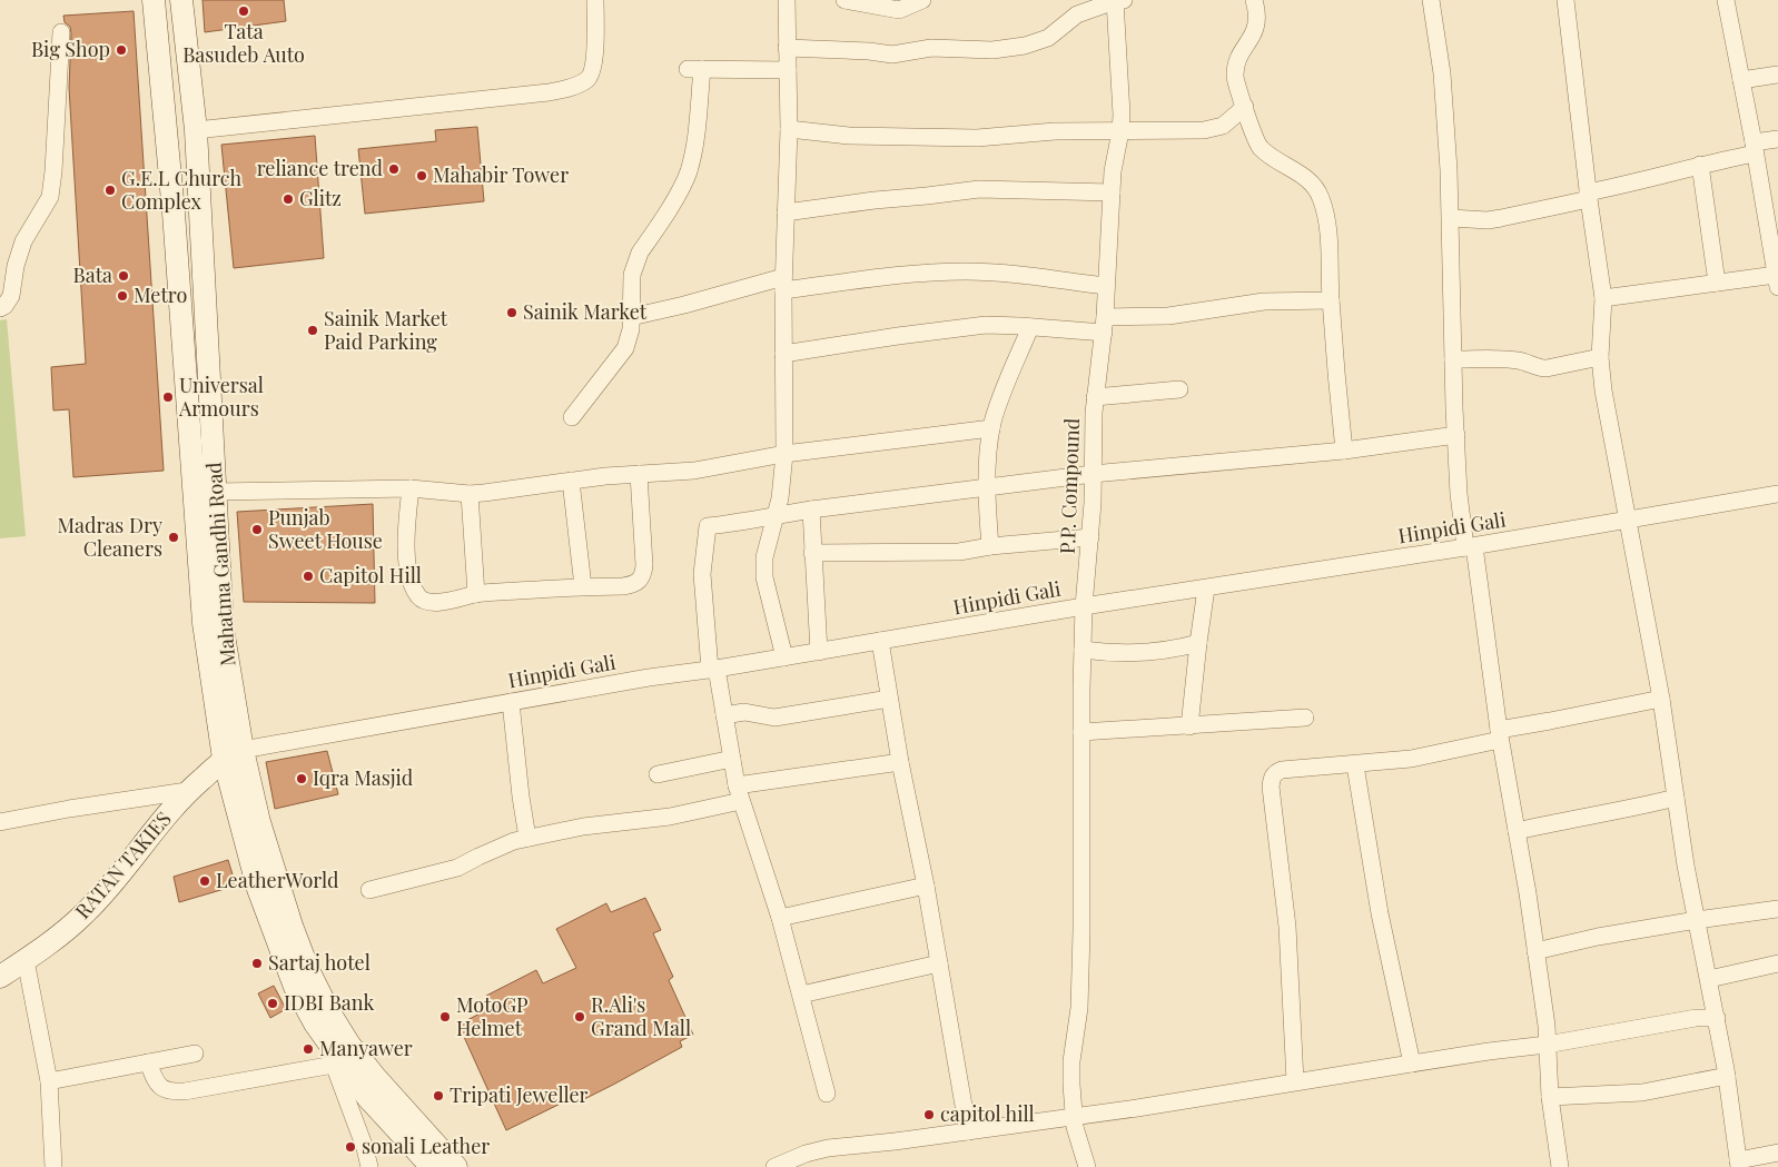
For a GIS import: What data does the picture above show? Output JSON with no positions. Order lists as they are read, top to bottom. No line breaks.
{"streets":{"main road":["Mahatma Gandhi Road","RATAN TAKIES"],"street":["P.P. Compound","Hinpidi Gali"]},"crossings":[["P.P. Compound","Hinpidi Gali"],["Hinpidi Gali","Mahatma Gandhi Road"],["Hinpidi Gali","RATAN TAKIES"],["Mahatma Gandhi Road","RATAN TAKIES"]],"places":["Tata Basudeb Auto","Big Shop","reliance trend","Mahabir Tower","G.E.L Church Complex","Glitz","Bata","Metro","Sainik Market","Sainik Market Paid Parking","Universal Armours","Punjab Sweet House","Madras Dry Cleaners","Capitol Hill","Iqra Masjid","LeatherWorld","Sartaj hotel","IDBI Bank","MotoGP Helmet","R.Ali's Grand Mall","Manyawer","Tripati Jeweller","capitol hill","sonali Leather"]}
